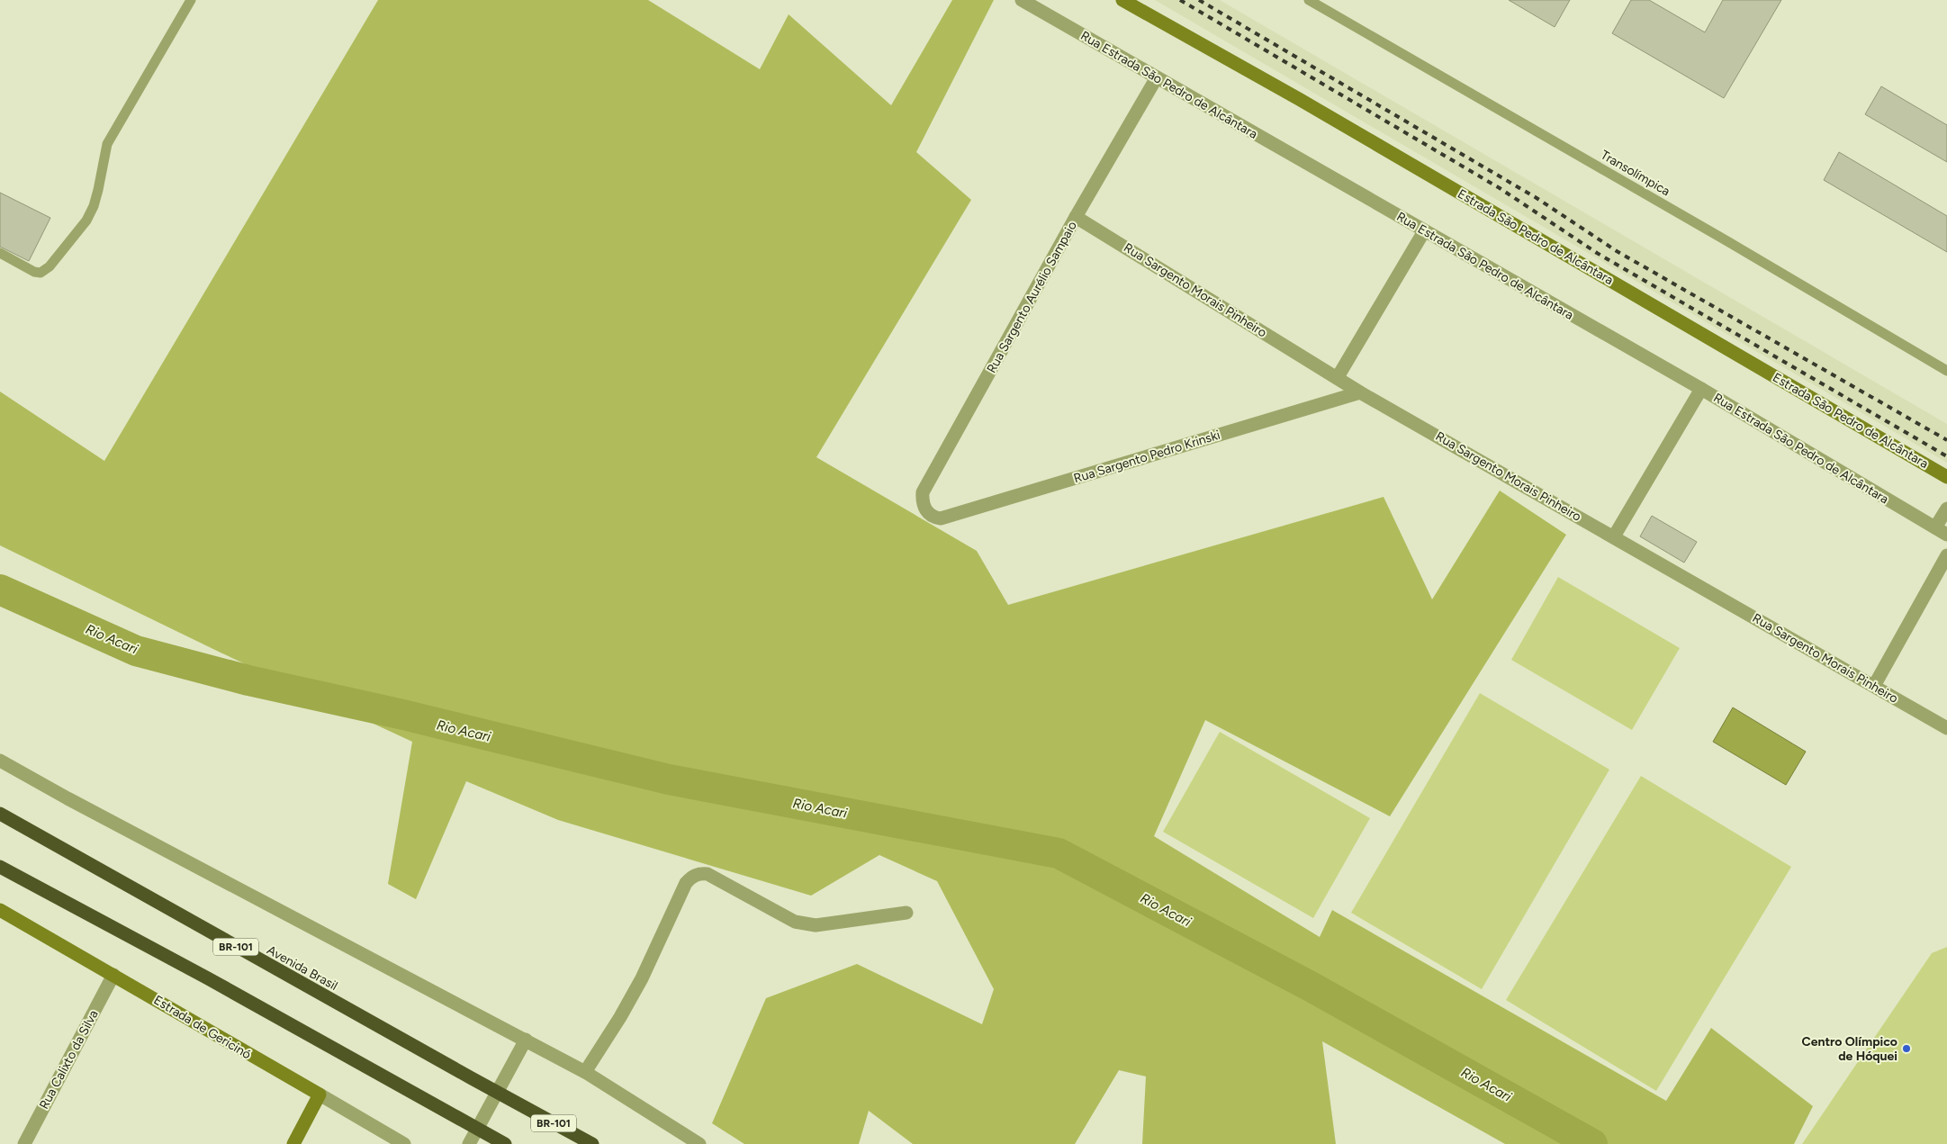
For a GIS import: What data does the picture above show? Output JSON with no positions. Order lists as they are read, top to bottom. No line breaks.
{"streets":{"highway":["BR-101","Avenida Brasil"],"street":["Rua Estrada São Pedro de Alcântara","Estrada São Pedro de Alcântara","Rua Sargento Morais Pinheiro","Rua Sargento Aurélio Sampaio","Rua Sargento Pedro Krinski","Estrada de Gericinó","Rua Calixto da Silva"],"lane":["Transolímpica"]},"crossings":[["Rua Estrada São Pedro de Alcântara","Rua Sargento Aurélio Sampaio"],["Rua Sargento Morais Pinheiro","Rua Sargento Aurélio Sampaio"],["Rua Sargento Morais Pinheiro","Rua Sargento Pedro Krinski"],["Rua Sargento Aurélio Sampaio","Rua Sargento Pedro Krinski"],["Estrada de Gericinó","Rua Calixto da Silva"]],"water":["Rio Acari"],"places":["Centro Olímpico de Hóquei"]}
